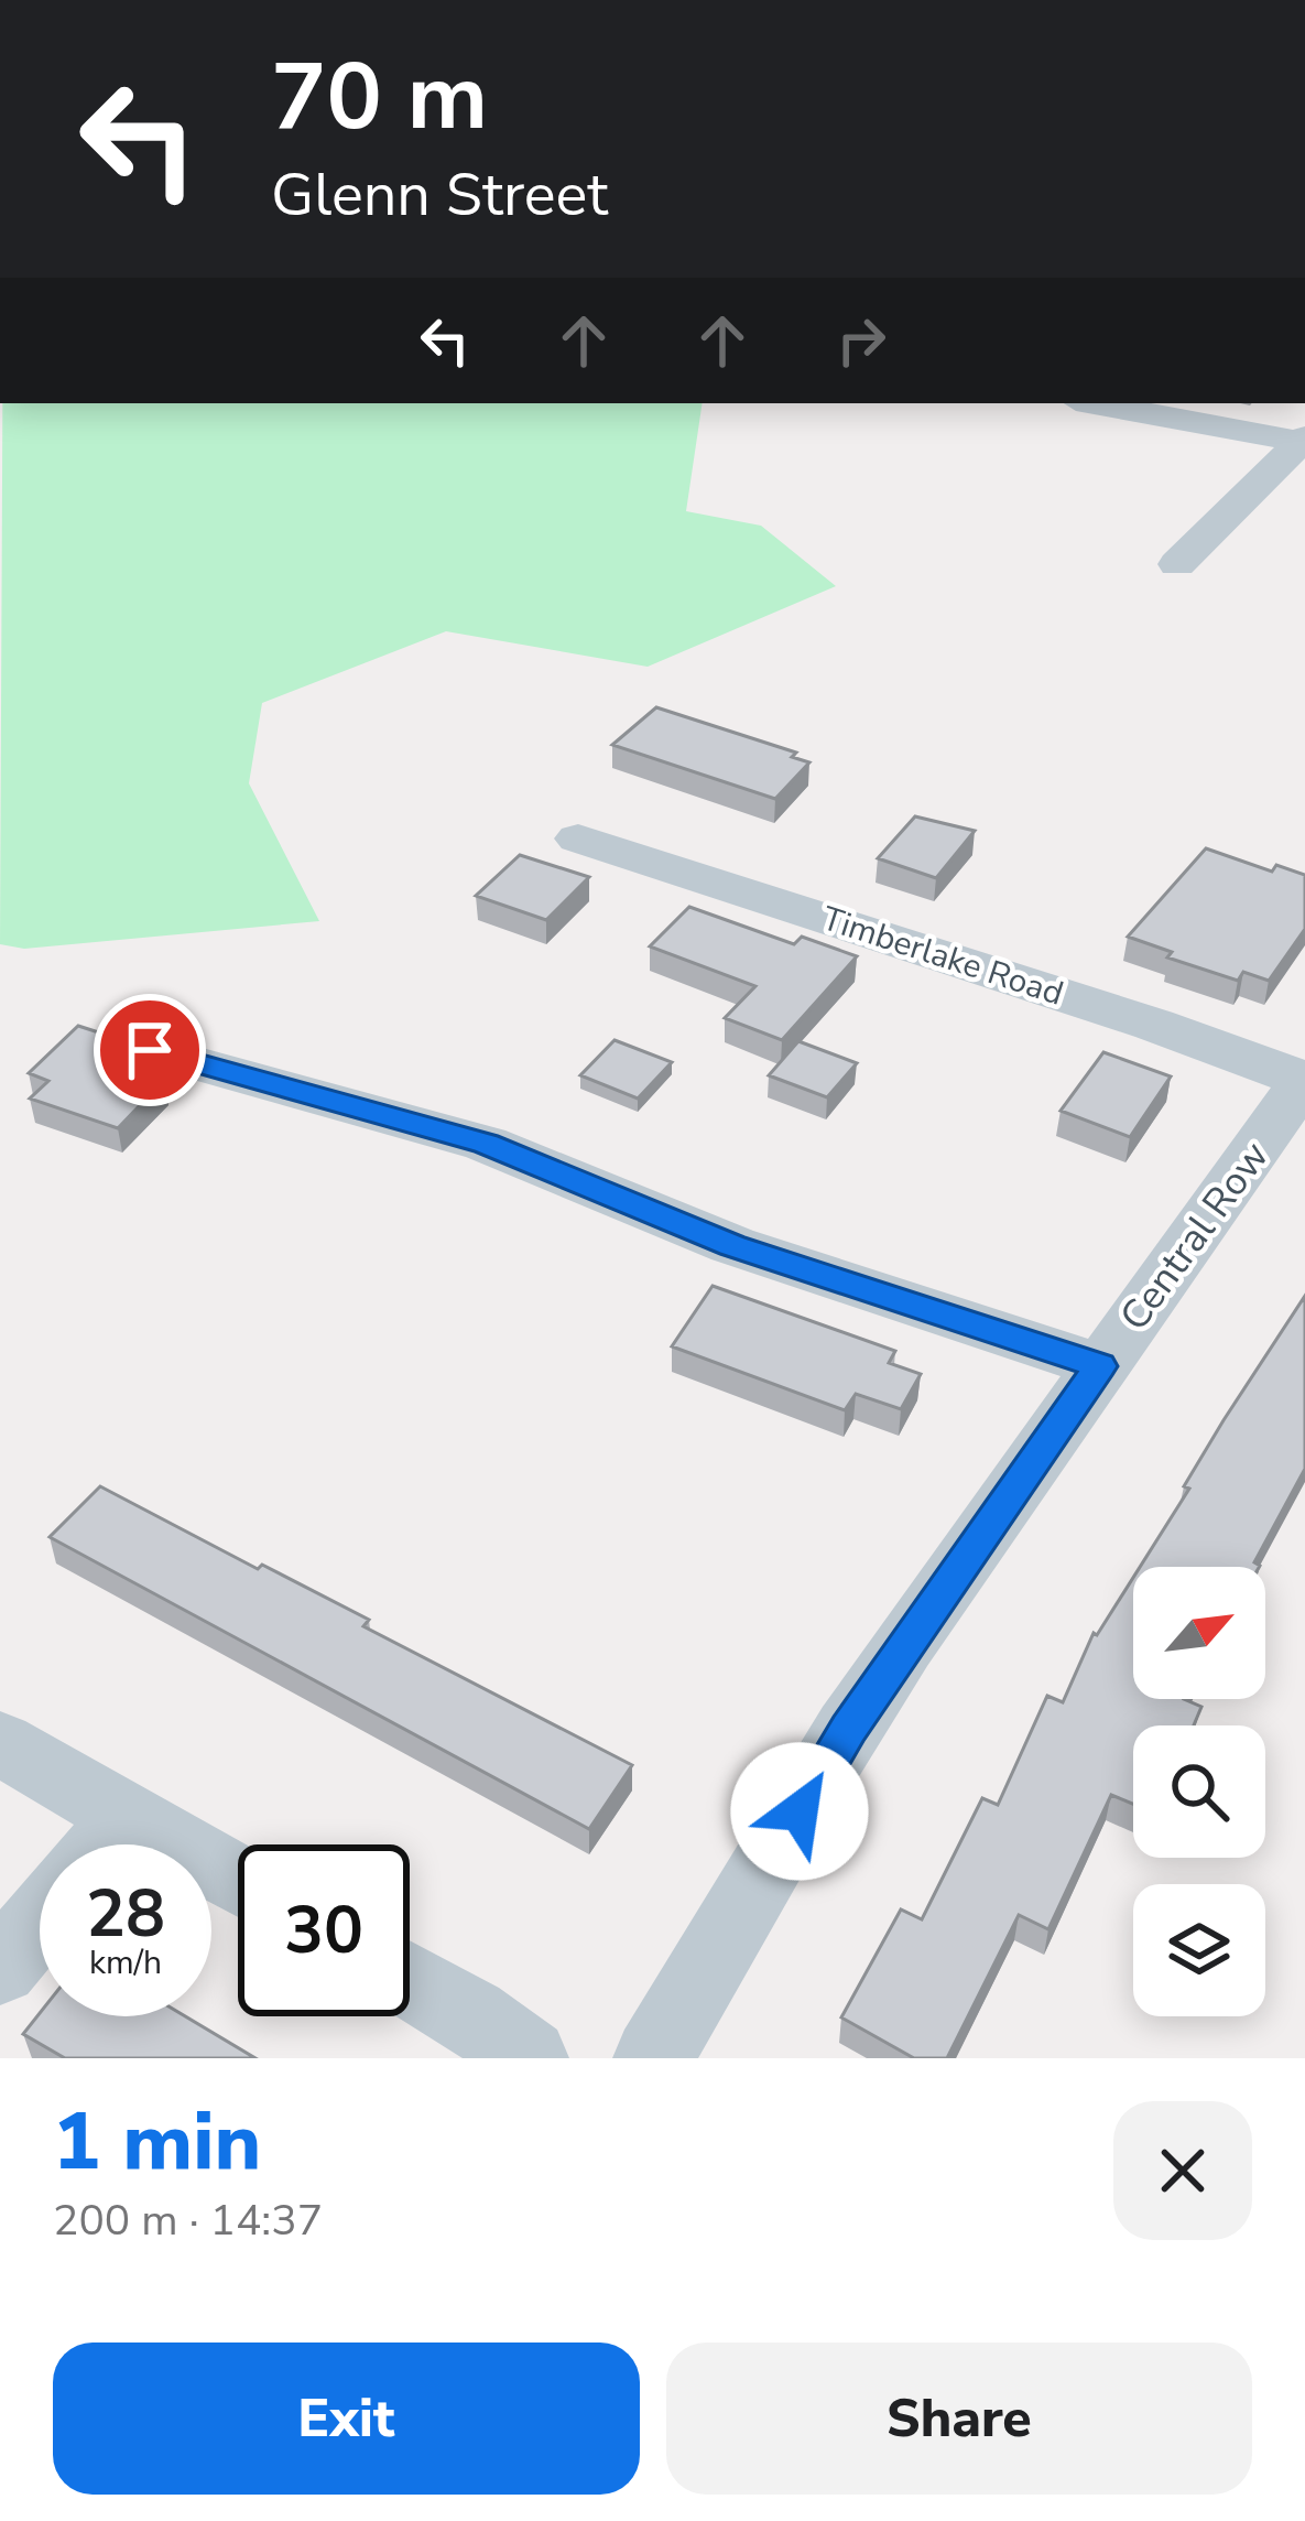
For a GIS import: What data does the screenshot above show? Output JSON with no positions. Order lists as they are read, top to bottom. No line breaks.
{"streets":{"street":["Timberlake Road","Central Row"]},"crossings":[["Timberlake Road","Central Row"]],"north":"top right","page":{"turn":["70 m","Glenn Street"],"speed":"28 km/h","limit":"30","heading":["1 min","200 m · 14:37"],"buttons":["Exit","Share"]}}
